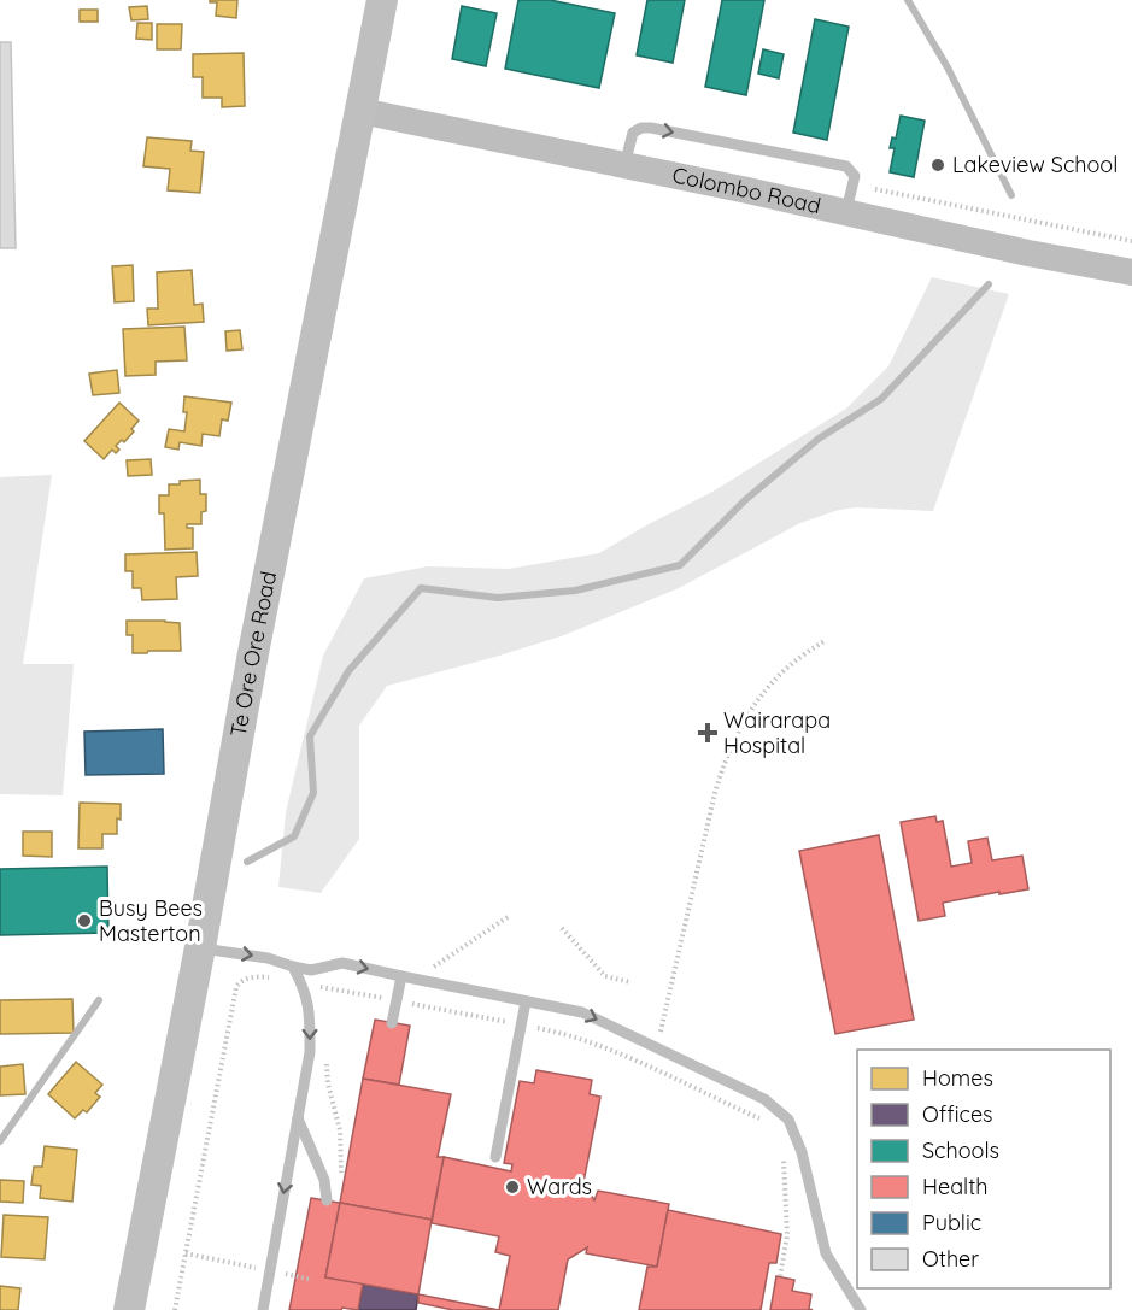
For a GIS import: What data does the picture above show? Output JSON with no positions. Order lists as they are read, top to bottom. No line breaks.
{"streets":{"main road":["Te Ore Ore Road"],"street":["Colombo Road"]},"crossings":[["Colombo Road","Te Ore Ore Road"]],"places":{"other":["Lakeview School","Busy Bees Masterton","Wards"],"health":["Wairarapa Hospital"]},"legend":["Homes","Offices","Schools","Health","Public","Other"]}
